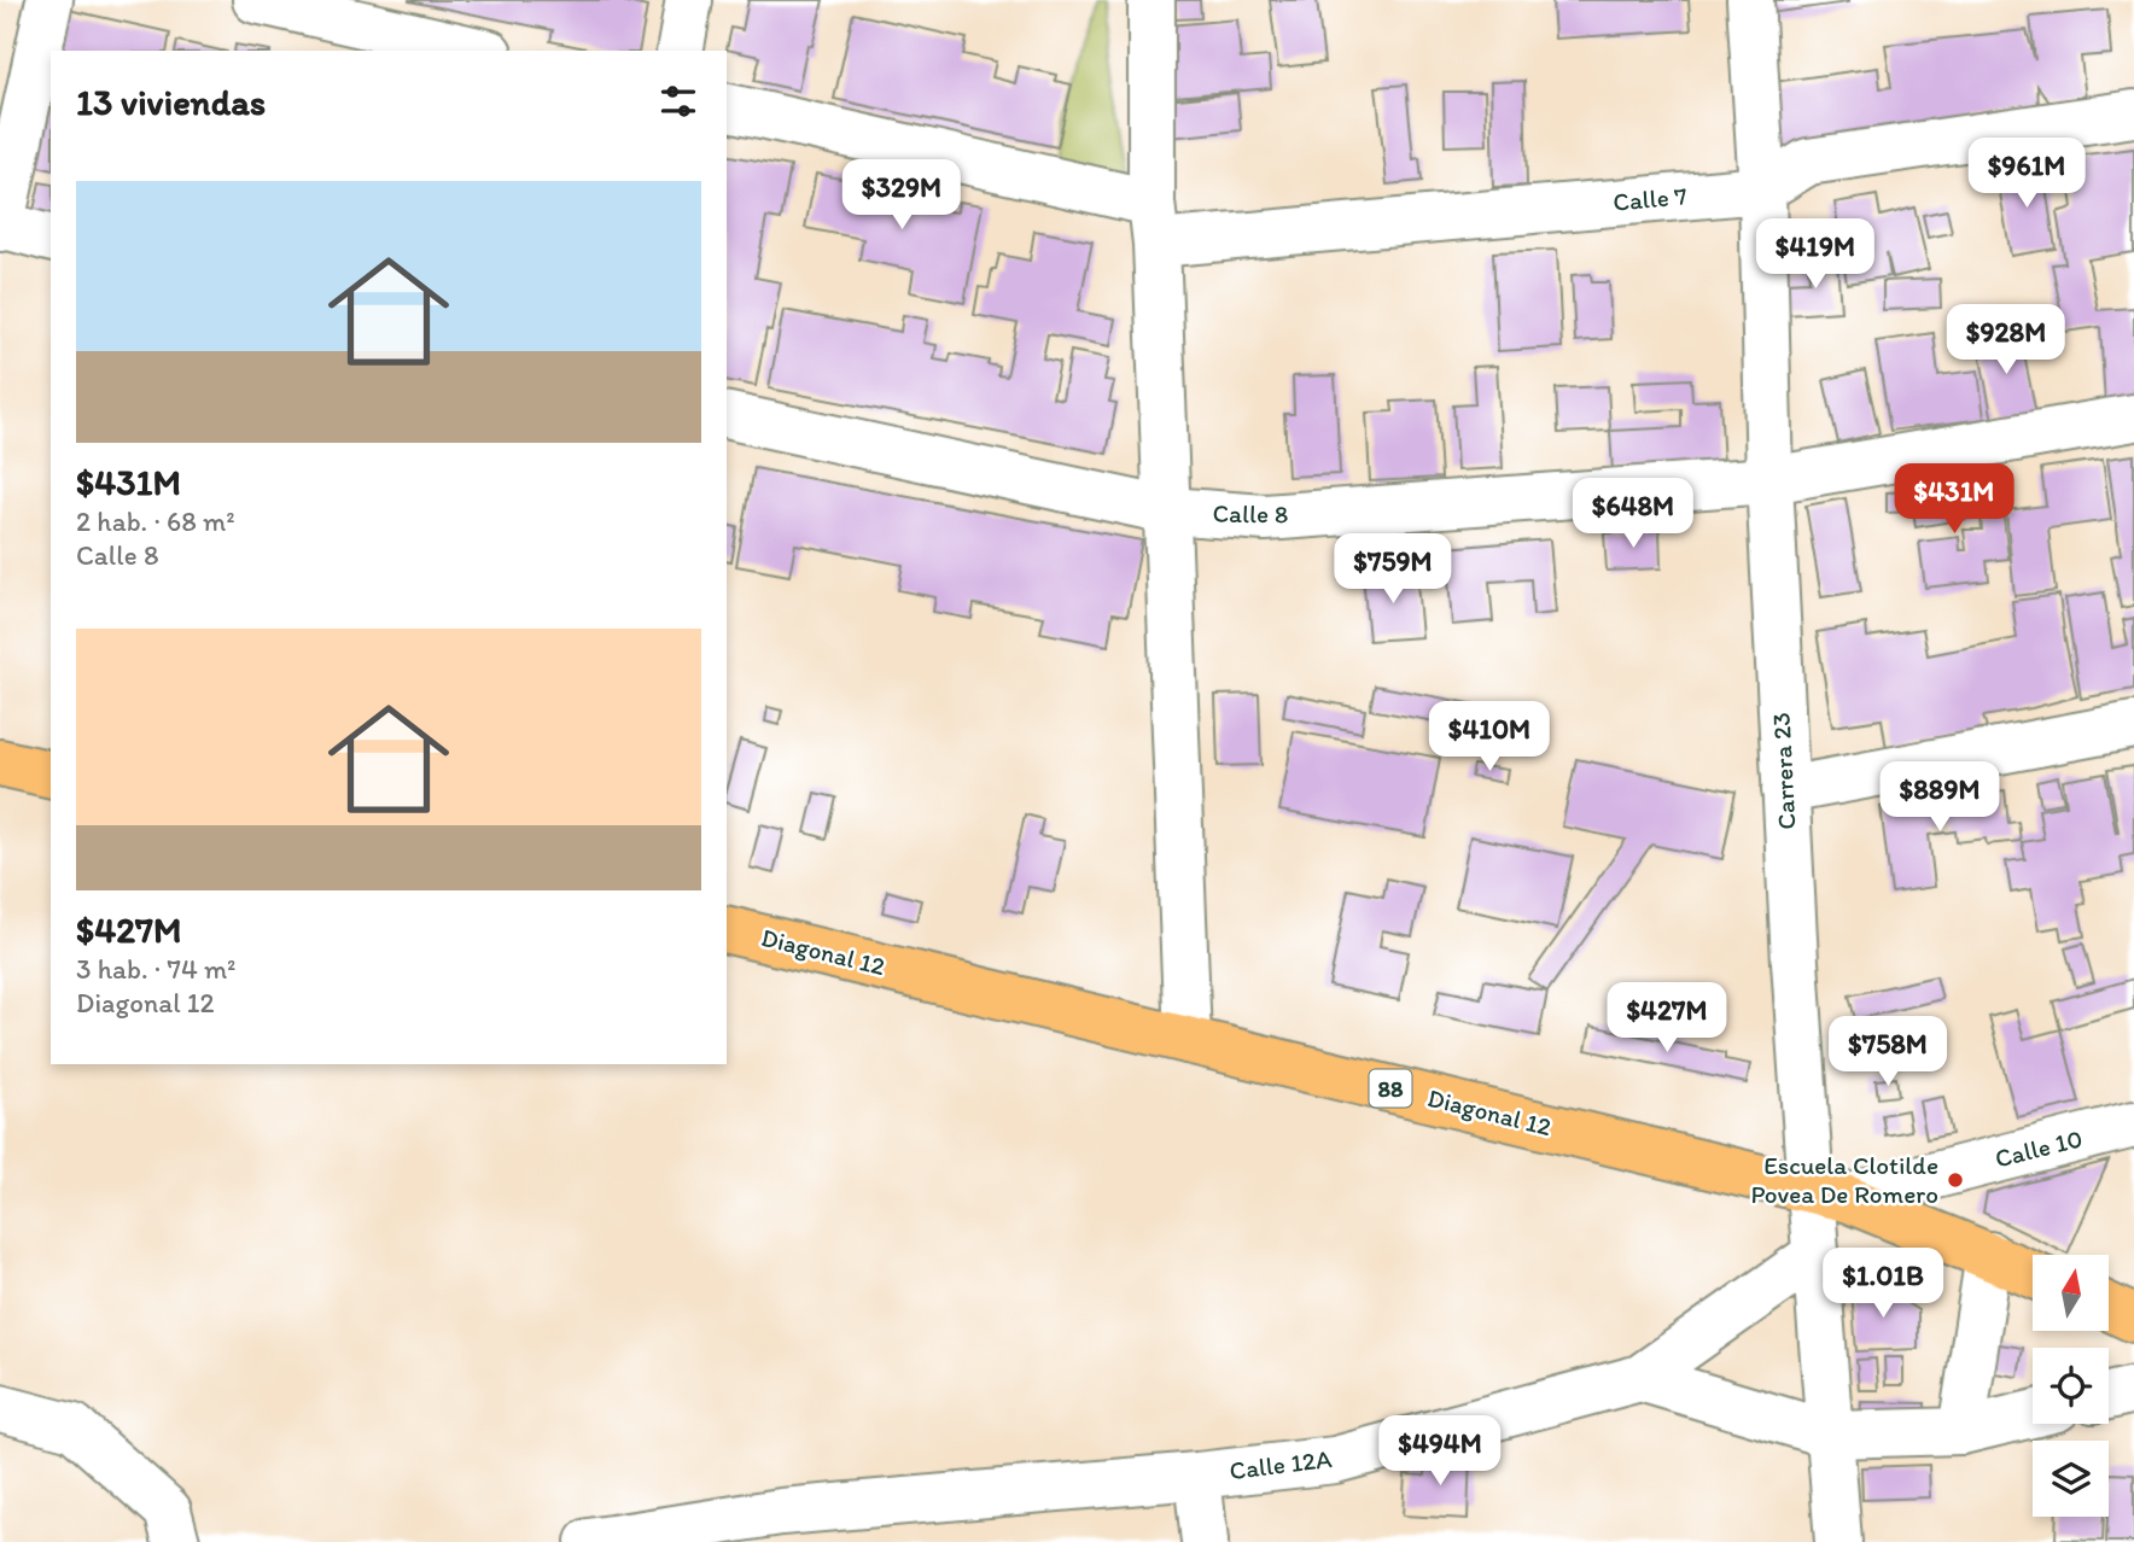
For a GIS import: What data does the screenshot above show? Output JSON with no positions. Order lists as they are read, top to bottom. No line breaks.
{"streets":{"highway":["Diagonal 12","88"],"street":["Calle 7","Calle 8","Carrera 23","Calle 10","Calle 12A"]},"crossings":[["Calle 7","Carrera 23"],["Calle 8","Carrera 23"],["Carrera 23","Diagonal 12"],["Carrera 23","Calle 10"],["Diagonal 12","Calle 10"]],"places":["Escuela Clotilde Povea De Romero"],"north":"top","page":{"heading":"13 viviendas","price":["$961M","$329M","$419M","$928M","$431M","$648M","$759M","$410M","$889M","$427M","$758M","$1.01B","$494M"],"list":[{"name":"$431M","note":"2 hab. · 68 m² · Calle 8"},{"name":"$427M","note":"3 hab. · 74 m² · Diagonal 12"}]}}
